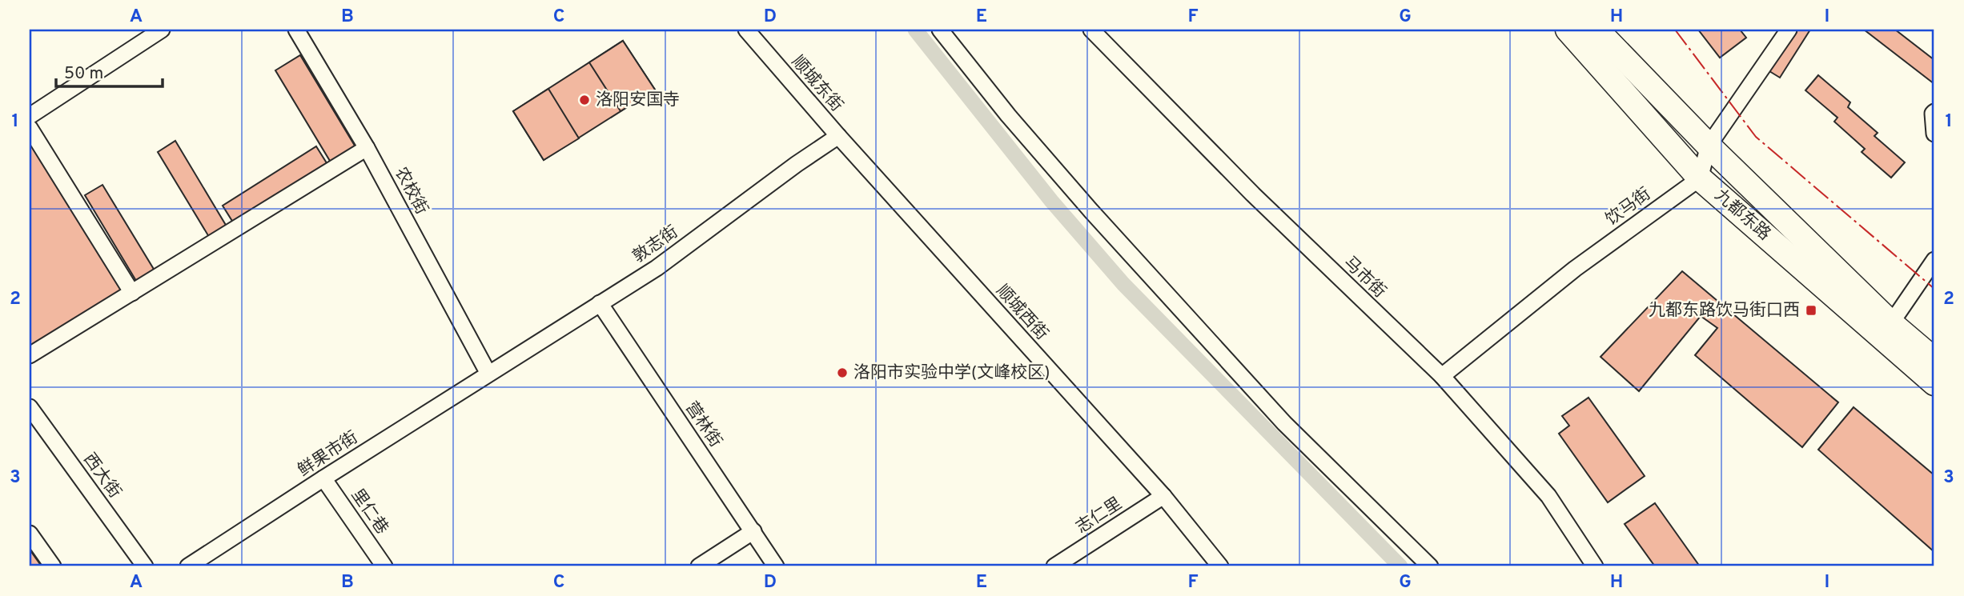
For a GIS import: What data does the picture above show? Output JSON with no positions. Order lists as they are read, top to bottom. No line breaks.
{"streets":{"highway":["九都东路"],"street":["顺城东街","农校街","饮马街","敦志街","马市街","顺城西街","营林街","鲜果市街","西大街","里仁巷","志仁里"]},"crossings":[["顺城东街","敦志街"],["顺城东街","顺城西街"],["农校街","敦志街"],["农校街","鲜果市街"],["饮马街","九都东路"],["饮马街","马市街"],["敦志街","顺城西街"],["敦志街","营林街"],["敦志街","鲜果市街"],["顺城西街","志仁里"],["鲜果市街","里仁巷"]],"places":{"other":["洛阳安国寺","洛阳市实验中学(文峰校区)"],"transit":["九都东路饮马街口西"]},"scale_bar":"50 m","grid":{"columns":["A","B","C","D","E","F","G","H","I"],"rows":["1","2","3"]}}
